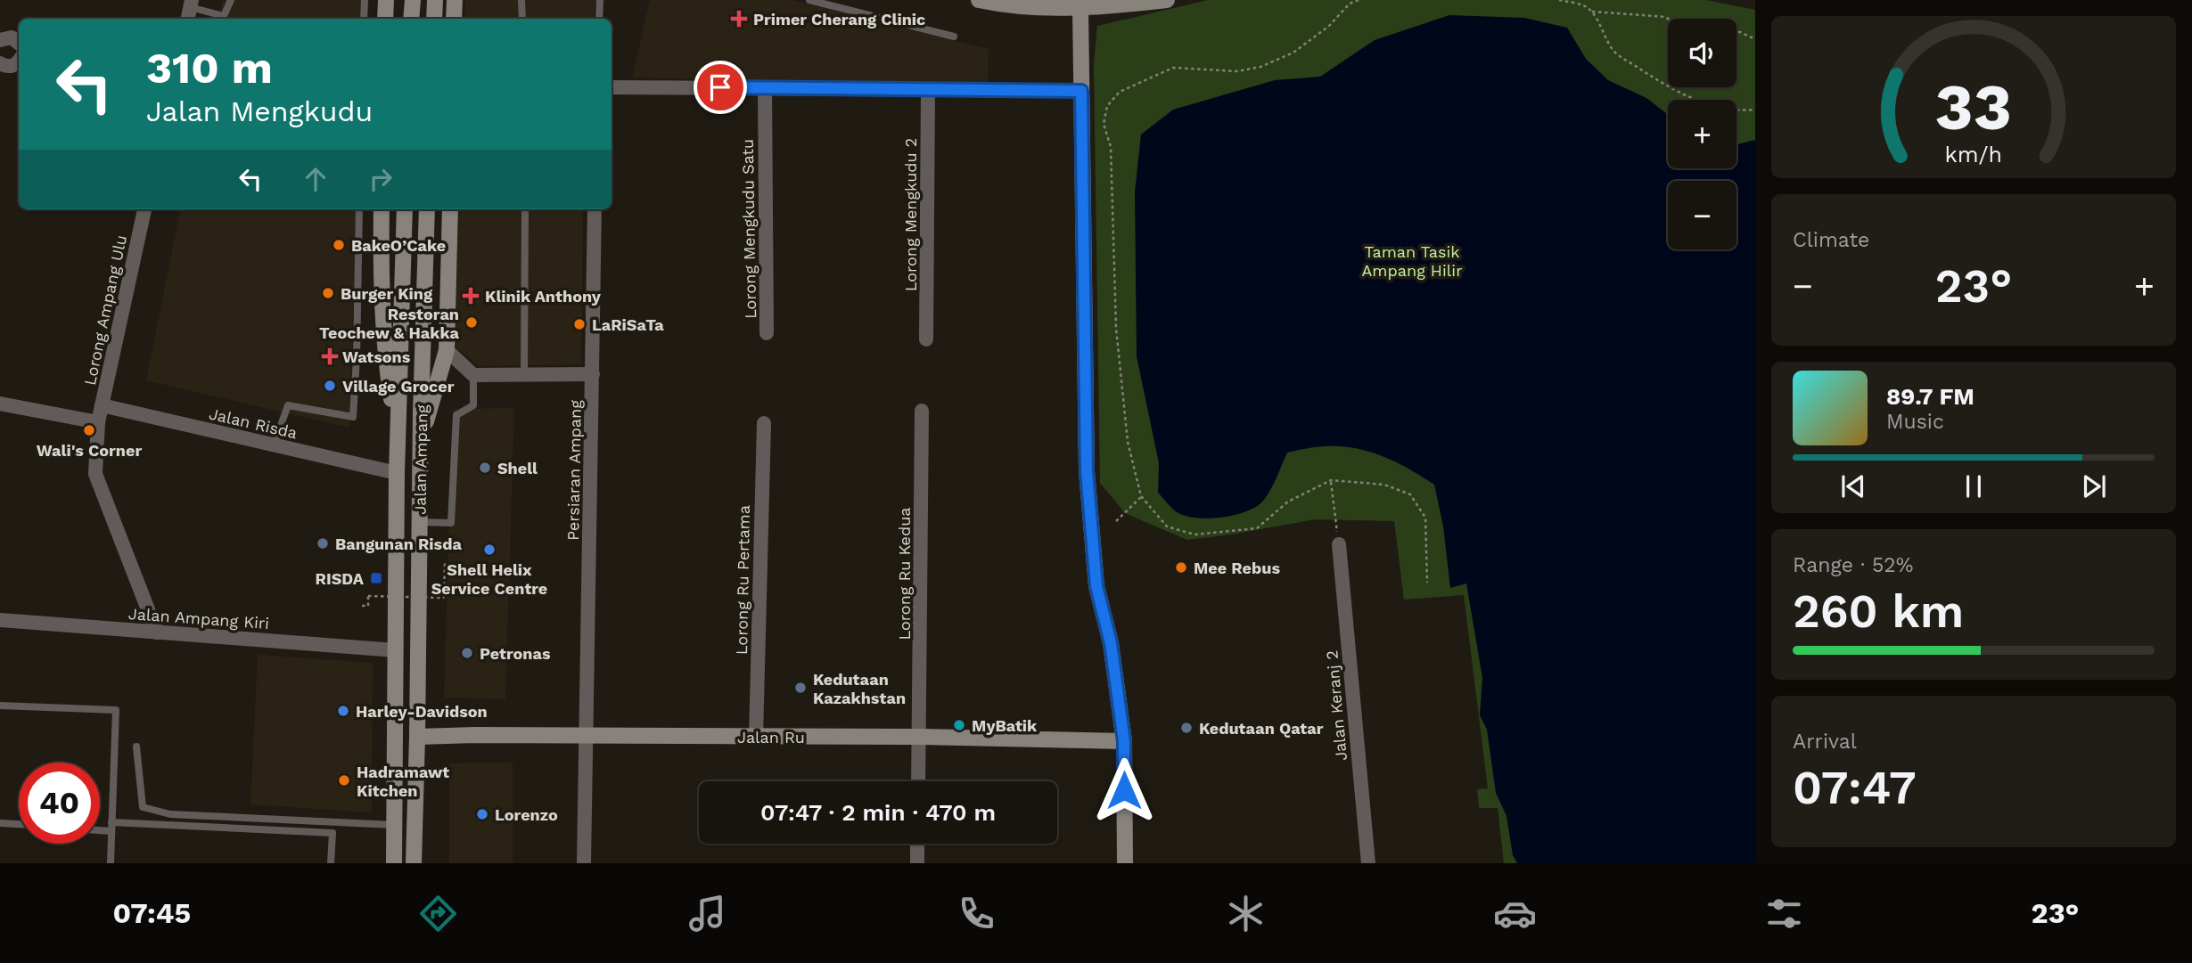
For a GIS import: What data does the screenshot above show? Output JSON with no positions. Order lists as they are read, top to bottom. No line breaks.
{"streets":{"main road":["Jalan Ampang","Jalan Ru"],"street":["Lorong Mengkudu 2","Lorong Mengkudu Satu","Lorong Ampang Ulu","Jalan Risda","Persiaran Ampang","Lorong Ru Kedua","Lorong Ru Pertama","Jalan Ampang Kiri","Jalan Keranj 2"]},"crossings":[["Lorong Ampang Ulu","Jalan Risda"],["Lorong Ampang Ulu","Jalan Ampang Kiri"],["Jalan Risda","Jalan Ampang"],["Jalan Ampang","Jalan Ampang Kiri"],["Jalan Ampang","Jalan Ru"],["Persiaran Ampang","Jalan Ru"],["Lorong Ru Kedua","Jalan Ru"],["Lorong Ru Pertama","Jalan Ru"]],"parks":["Taman Tasik Ampang Hilir"],"places":{"health":["Primer Cherang Clinic","Klinik Anthony","Watsons"],"other":["BakeO’Cake","Burger King","Restoran Teochew & Hakka","LaRiSaTa","Village Grocer","Wali's Corner","Shell","Bangunan Risda","Shell Helix Service Centre","Mee Rebus","Petronas","Kedutaan Kazakhstan","Harley-Davidson","MyBatik","Kedutaan Qatar","Hadramawt Kitchen","Lorenzo"],"transit":["RISDA"]},"page":{"map_buttons":["+","−"],"turn":["310 m","Jalan Mengkudu"],"tile":["Climate",["Range · 52%","260 km"],["Arrival","07:47"]],"heat":["−","23°","+"],"song":["89.7 FM","Music"],"limit":"40","trip":"07:47 · 2 min · 470 m","tabs":["07:45","23°"],"gauge":["33","km/h"]}}
